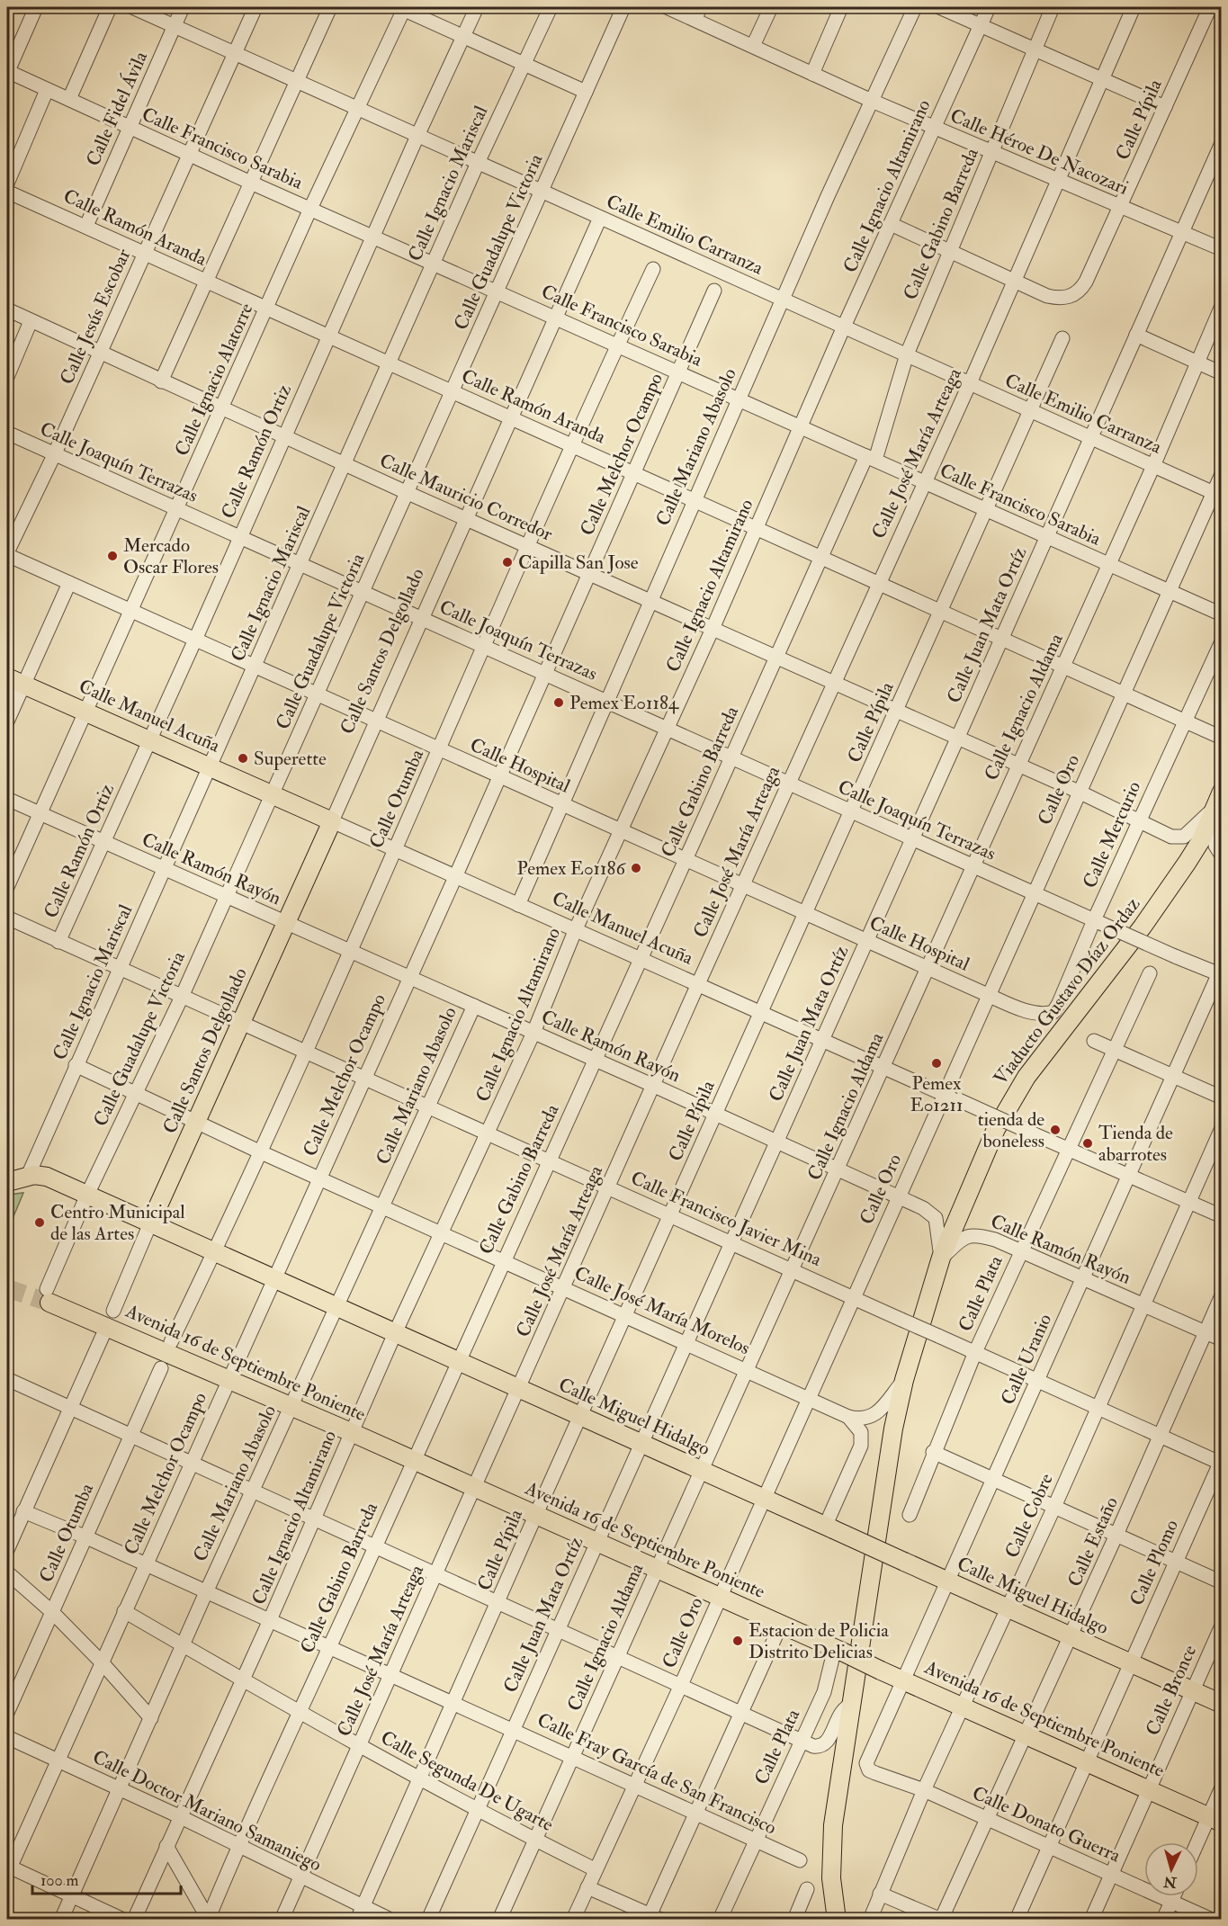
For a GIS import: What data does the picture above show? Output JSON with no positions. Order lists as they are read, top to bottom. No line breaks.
{"streets":{"main road":["Calle Santos Delgollado","Calle Manuel Acuña","Viaducto Gustavo Díaz Ordaz","Avenida 16 de Septiembre Poniente","Calle Miguel Hidalgo"],"street":["Calle Fidel Ávila","Calle Pípila","Calle Francisco Sarabia","Calle Héroe De Nacozari","Calle Ignacio Mariscal","Calle Ignacio Altamirano","Calle Gabino Barreda","Calle Ramón Aranda","Calle Emilio Carranza","Calle Guadalupe Victoria","Calle Jesús Escobar","Calle Ignacio Alatorre","Calle Mariano Abasolo","Calle Ramón Ortiz","Calle José María Arteaga","Calle Melchor Ocampo","Calle Joaquín Terrazas","Calle Mauricio Corredor","Calle Juan Mata Ortíz","Calle Ignacio Aldama","Calle Hospital","Calle Oro","Calle Otumba","Calle Mercurio","Calle Ramón Rayón","Calle Francisco Javier Mina","Calle Plata","Calle José María Morelos","Calle Uranio","Calle Cobre","Calle Estaño","Calle Plomo","Calle Bronce","Calle Fray García de San Francisco","Calle Segunda De Ugarte","Calle Doctor Mariano Samaniego","Calle Donato Guerra"]},"crossings":[["Calle Fidel Ávila","Calle Francisco Sarabia"],["Calle Fidel Ávila","Calle Ramón Aranda"],["Calle Fidel Ávila","Calle Emilio Carranza"],["Calle Pípila","Calle Francisco Sarabia"],["Calle Pípila","Calle Héroe De Nacozari"],["Calle Pípila","Calle Ramón Aranda"],["Calle Pípila","Calle Emilio Carranza"],["Calle Pípila","Calle José María Arteaga"],["Calle Pípila","Calle Joaquín Terrazas"],["Calle Pípila","Calle Mauricio Corredor"],["Calle Pípila","Calle Manuel Acuña"],["Calle Pípila","Calle Hospital"],["Calle Pípila","Calle Ramón Rayón"],["Calle Pípila","Calle Francisco Javier Mina"],["Calle Pípila","Calle José María Morelos"],["Calle Pípila","Avenida 16 de Septiembre Poniente"],["Calle Pípila","Calle Miguel Hidalgo"],["Calle Pípila","Calle Fray García de San Francisco"],["Calle Pípila","Calle Segunda De Ugarte"],["Calle Pípila","Calle Doctor Mariano Samaniego"],["Calle Francisco Sarabia","Calle Ignacio Mariscal"],["Calle Francisco Sarabia","Calle Ignacio Altamirano"],["Calle Francisco Sarabia","Calle Gabino Barreda"],["Calle Francisco Sarabia","Calle Guadalupe Victoria"],["Calle Francisco Sarabia","Calle Jesús Escobar"],["Calle Francisco Sarabia","Calle Ignacio Alatorre"],["Calle Francisco Sarabia","Calle Mariano Abasolo"],["Calle Francisco Sarabia","Calle Ramón Ortiz"],["Calle Francisco Sarabia","Calle José María Arteaga"],["Calle Francisco Sarabia","Calle Melchor Ocampo"],["Calle Francisco Sarabia","Calle Juan Mata Ortíz"],["Calle Francisco Sarabia","Calle Santos Delgollado"],["Calle Francisco Sarabia","Calle Ignacio Aldama"],["Calle Francisco Sarabia","Calle Oro"],["Calle Francisco Sarabia","Calle Otumba"],["Calle Héroe De Nacozari","Calle Ignacio Altamirano"],["Calle Héroe De Nacozari","Calle Gabino Barreda"],["Calle Héroe De Nacozari","Calle Mariano Abasolo"],["Calle Héroe De Nacozari","Calle José María Arteaga"],["Calle Héroe De Nacozari","Calle Juan Mata Ortíz"],["Calle Ignacio Mariscal","Calle Ramón Aranda"],["Calle Ignacio Mariscal","Calle Emilio Carranza"],["Calle Ignacio Mariscal","Calle Joaquín Terrazas"],["Calle Ignacio Mariscal","Calle Mauricio Corredor"],["Calle Ignacio Mariscal","Calle Manuel Acuña"],["Calle Ignacio Mariscal","Calle Hospital"],["Calle Ignacio Mariscal","Calle Ramón Rayón"],["Calle Ignacio Mariscal","Calle Francisco Javier Mina"],["Calle Ignacio Mariscal","Calle José María Morelos"],["Calle Ignacio Mariscal","Calle Miguel Hidalgo"],["Calle Ignacio Altamirano","Calle Ramón Aranda"],["Calle Ignacio Altamirano","Calle Emilio Carranza"],["Calle Ignacio Altamirano","Calle Joaquín Terrazas"],["Calle Ignacio Altamirano","Calle Mauricio Corredor"],["Calle Ignacio Altamirano","Calle Manuel Acuña"],["Calle Ignacio Altamirano","Calle Hospital"],["Calle Ignacio Altamirano","Calle Ramón Rayón"],["Calle Ignacio Altamirano","Calle Francisco Javier Mina"],["Calle Ignacio Altamirano","Calle José María Morelos"],["Calle Ignacio Altamirano","Avenida 16 de Septiembre Poniente"],["Calle Ignacio Altamirano","Calle Miguel Hidalgo"],["Calle Ignacio Altamirano","Calle Fray García de San Francisco"],["Calle Ignacio Altamirano","Calle Segunda De Ugarte"],["Calle Ignacio Altamirano","Calle Doctor Mariano Samaniego"],["Calle Gabino Barreda","Calle Ramón Aranda"],["Calle Gabino Barreda","Calle Emilio Carranza"],["Calle Gabino Barreda","Calle Joaquín Terrazas"],["Calle Gabino Barreda","Calle Mauricio Corredor"],["Calle Gabino Barreda","Calle Manuel Acuña"],["Calle Gabino Barreda","Calle Hospital"],["Calle Gabino Barreda","Calle Ramón Rayón"],["Calle Gabino Barreda","Calle Francisco Javier Mina"],["Calle Gabino Barreda","Calle José María Morelos"],["Calle Gabino Barreda","Avenida 16 de Septiembre Poniente"],["Calle Gabino Barreda","Calle Miguel Hidalgo"],["Calle Gabino Barreda","Calle Fray García de San Francisco"],["Calle Gabino Barreda","Calle Segunda De Ugarte"],["Calle Gabino Barreda","Calle Doctor Mariano Samaniego"],["Calle Ramón Aranda","Calle Guadalupe Victoria"],["Calle Ramón Aranda","Calle Jesús Escobar"],["Calle Ramón Aranda","Calle Ignacio Alatorre"],["Calle Ramón Aranda","Calle Mariano Abasolo"],["Calle Ramón Aranda","Calle Ramón Ortiz"],["Calle Ramón Aranda","Calle José María Arteaga"],["Calle Ramón Aranda","Calle Melchor Ocampo"],["Calle Ramón Aranda","Calle Juan Mata Ortíz"],["Calle Ramón Aranda","Calle Santos Delgollado"],["Calle Ramón Aranda","Calle Ignacio Aldama"],["Calle Ramón Aranda","Calle Oro"],["Calle Ramón Aranda","Calle Otumba"],["Calle Ramón Aranda","Calle Mercurio"],["Calle Emilio Carranza","Calle Guadalupe Victoria"],["Calle Emilio Carranza","Calle Jesús Escobar"],["Calle Emilio Carranza","Calle Ignacio Alatorre"],["Calle Emilio Carranza","Calle Mariano Abasolo"],["Calle Emilio Carranza","Calle Ramón Ortiz"],["Calle Emilio Carranza","Calle José María Arteaga"],["Calle Emilio Carranza","Calle Juan Mata Ortíz"],["Calle Emilio Carranza","Calle Santos Delgollado"],["Calle Emilio Carranza","Calle Ignacio Aldama"],["Calle Emilio Carranza","Calle Oro"],["Calle Guadalupe Victoria","Calle Joaquín Terrazas"],["Calle Guadalupe Victoria","Calle Mauricio Corredor"],["Calle Guadalupe Victoria","Calle Manuel Acuña"],["Calle Guadalupe Victoria","Calle Hospital"],["Calle Guadalupe Victoria","Calle Ramón Rayón"],["Calle Guadalupe Victoria","Calle Francisco Javier Mina"],["Calle Guadalupe Victoria","Calle José María Morelos"],["Calle Guadalupe Victoria","Avenida 16 de Septiembre Poniente"],["Calle Guadalupe Victoria","Calle Miguel Hidalgo"],["Calle Jesús Escobar","Calle Joaquín Terrazas"],["Calle Jesús Escobar","Calle Mauricio Corredor"],["Calle Jesús Escobar","Calle Hospital"],["Calle Ignacio Alatorre","Calle Joaquín Terrazas"],["Calle Ignacio Alatorre","Calle Mauricio Corredor"],["Calle Ignacio Alatorre","Calle Manuel Acuña"],["Calle Ignacio Alatorre","Calle Hospital"],["Calle Ignacio Alatorre","Calle Ramón Rayón"],["Calle Mariano Abasolo","Calle Joaquín Terrazas"],["Calle Mariano Abasolo","Calle Mauricio Corredor"],["Calle Mariano Abasolo","Calle Manuel Acuña"],["Calle Mariano Abasolo","Calle Hospital"],["Calle Mariano Abasolo","Calle Ramón Rayón"],["Calle Mariano Abasolo","Calle Francisco Javier Mina"],["Calle Mariano Abasolo","Calle José María Morelos"],["Calle Mariano Abasolo","Avenida 16 de Septiembre Poniente"],["Calle Mariano Abasolo","Calle Miguel Hidalgo"],["Calle Mariano Abasolo","Calle Fray García de San Francisco"],["Calle Mariano Abasolo","Calle Segunda De Ugarte"],["Calle Mariano Abasolo","Calle Doctor Mariano Samaniego"],["Calle Ramón Ortiz","Calle Joaquín Terrazas"],["Calle Ramón Ortiz","Calle Mauricio Corredor"],["Calle Ramón Ortiz","Calle Manuel Acuña"],["Calle Ramón Ortiz","Calle Hospital"],["Calle Ramón Ortiz","Calle Ramón Rayón"],["Calle Ramón Ortiz","Calle Francisco Javier Mina"],["Calle José María Arteaga","Calle Joaquín Terrazas"],["Calle José María Arteaga","Calle Mauricio Corredor"],["Calle José María Arteaga","Calle Manuel Acuña"],["Calle José María Arteaga","Calle Hospital"],["Calle José María Arteaga","Calle Ramón Rayón"],["Calle José María Arteaga","Calle Francisco Javier Mina"],["Calle José María Arteaga","Calle José María Morelos"],["Calle José María Arteaga","Avenida 16 de Septiembre Poniente"],["Calle José María Arteaga","Calle Miguel Hidalgo"],["Calle José María Arteaga","Calle Fray García de San Francisco"],["Calle José María Arteaga","Calle Segunda De Ugarte"],["Calle José María Arteaga","Calle Doctor Mariano Samaniego"],["Calle Melchor Ocampo","Calle Joaquín Terrazas"],["Calle Melchor Ocampo","Calle Mauricio Corredor"],["Calle Melchor Ocampo","Calle Manuel Acuña"],["Calle Melchor Ocampo","Calle Hospital"],["Calle Melchor Ocampo","Calle Ramón Rayón"],["Calle Melchor Ocampo","Calle Francisco Javier Mina"],["Calle Melchor Ocampo","Calle José María Morelos"],["Calle Melchor Ocampo","Avenida 16 de Septiembre Poniente"],["Calle Melchor Ocampo","Calle Miguel Hidalgo"],["Calle Melchor Ocampo","Calle Fray García de San Francisco"],["Calle Melchor Ocampo","Calle Segunda De Ugarte"],["Calle Melchor Ocampo","Calle Doctor Mariano Samaniego"],["Calle Joaquín Terrazas","Calle Juan Mata Ortíz"],["Calle Joaquín Terrazas","Calle Santos Delgollado"],["Calle Joaquín Terrazas","Calle Ignacio Aldama"],["Calle Joaquín Terrazas","Calle Oro"],["Calle Joaquín Terrazas","Calle Otumba"],["Calle Joaquín Terrazas","Calle Mercurio"],["Calle Joaquín Terrazas","Calle Uranio"],["Calle Mauricio Corredor","Calle Juan Mata Ortíz"],["Calle Mauricio Corredor","Calle Santos Delgollado"],["Calle Mauricio Corredor","Calle Ignacio Aldama"],["Calle Mauricio Corredor","Calle Oro"],["Calle Mauricio Corredor","Calle Otumba"],["Calle Mauricio Corredor","Calle Mercurio"],["Calle Mauricio Corredor","Viaducto Gustavo Díaz Ordaz"],["Calle Juan Mata Ortíz","Calle Manuel Acuña"],["Calle Juan Mata Ortíz","Calle Hospital"],["Calle Juan Mata Ortíz","Calle Ramón Rayón"],["Calle Juan Mata Ortíz","Calle Francisco Javier Mina"],["Calle Juan Mata Ortíz","Calle José María Morelos"],["Calle Juan Mata Ortíz","Avenida 16 de Septiembre Poniente"],["Calle Juan Mata Ortíz","Calle Miguel Hidalgo"],["Calle Juan Mata Ortíz","Calle Fray García de San Francisco"],["Calle Juan Mata Ortíz","Calle Segunda De Ugarte"],["Calle Santos Delgollado","Calle Manuel Acuña"],["Calle Santos Delgollado","Calle Hospital"],["Calle Santos Delgollado","Calle Ramón Rayón"],["Calle Santos Delgollado","Calle Francisco Javier Mina"],["Calle Santos Delgollado","Calle José María Morelos"],["Calle Santos Delgollado","Calle Miguel Hidalgo"],["Calle Ignacio Aldama","Calle Manuel Acuña"],["Calle Ignacio Aldama","Calle Hospital"],["Calle Ignacio Aldama","Calle Ramón Rayón"],["Calle Ignacio Aldama","Calle Francisco Javier Mina"],["Calle Ignacio Aldama","Calle José María Morelos"],["Calle Ignacio Aldama","Avenida 16 de Septiembre Poniente"],["Calle Ignacio Aldama","Calle Miguel Hidalgo"],["Calle Ignacio Aldama","Calle Fray García de San Francisco"],["Calle Ignacio Aldama","Calle Segunda De Ugarte"],["Calle Manuel Acuña","Calle Oro"],["Calle Manuel Acuña","Calle Otumba"],["Calle Manuel Acuña","Calle Plata"],["Calle Manuel Acuña","Calle Uranio"],["Calle Manuel Acuña","Calle Cobre"],["Calle Hospital","Calle Oro"],["Calle Hospital","Calle Otumba"],["Calle Hospital","Calle Mercurio"],["Calle Oro","Calle Ramón Rayón"],["Calle Oro","Calle Francisco Javier Mina"],["Calle Oro","Calle José María Morelos"],["Calle Oro","Avenida 16 de Septiembre Poniente"],["Calle Oro","Calle Miguel Hidalgo"],["Calle Oro","Calle Fray García de San Francisco"],["Calle Oro","Calle Segunda De Ugarte"],["Calle Otumba","Calle Ramón Rayón"],["Calle Otumba","Calle Francisco Javier Mina"],["Calle Otumba","Calle José María Morelos"],["Calle Otumba","Calle Miguel Hidalgo"],["Calle Otumba","Calle Fray García de San Francisco"],["Calle Ramón Rayón","Viaducto Gustavo Díaz Ordaz"],["Calle Ramón Rayón","Calle Plata"],["Calle Ramón Rayón","Calle Uranio"],["Calle Ramón Rayón","Calle Cobre"],["Calle Ramón Rayón","Calle Estaño"],["Calle Francisco Javier Mina","Calle Plata"],["Calle Francisco Javier Mina","Calle Uranio"],["Calle Francisco Javier Mina","Calle Cobre"],["Calle Francisco Javier Mina","Calle Estaño"],["Calle Francisco Javier Mina","Calle Plomo"],["Calle Plata","Avenida 16 de Septiembre Poniente"],["Calle Plata","Calle Fray García de San Francisco"],["Calle Uranio","Avenida 16 de Septiembre Poniente"],["Calle Uranio","Calle Miguel Hidalgo"],["Calle Uranio","Calle Donato Guerra"],["Avenida 16 de Septiembre Poniente","Calle Cobre"],["Avenida 16 de Septiembre Poniente","Calle Estaño"],["Avenida 16 de Septiembre Poniente","Calle Plomo"],["Avenida 16 de Septiembre Poniente","Calle Bronce"],["Calle Miguel Hidalgo","Calle Cobre"],["Calle Miguel Hidalgo","Calle Estaño"],["Calle Miguel Hidalgo","Calle Plomo"],["Calle Miguel Hidalgo","Calle Bronce"],["Calle Cobre","Calle Donato Guerra"],["Calle Estaño","Calle Donato Guerra"],["Calle Plomo","Calle Donato Guerra"],["Calle Bronce","Calle Donato Guerra"]],"places":["Mercado Oscar Flores","Capilla San Jose","Pemex E01184","Superette","Pemex E01186","Pemex E01211","tienda de boneless","Tienda de abarrotes","Centro Municipal de las Artes","Estacion de Policia Distrito Delicias"],"scale_bar":"100 m","north":"bottom"}
